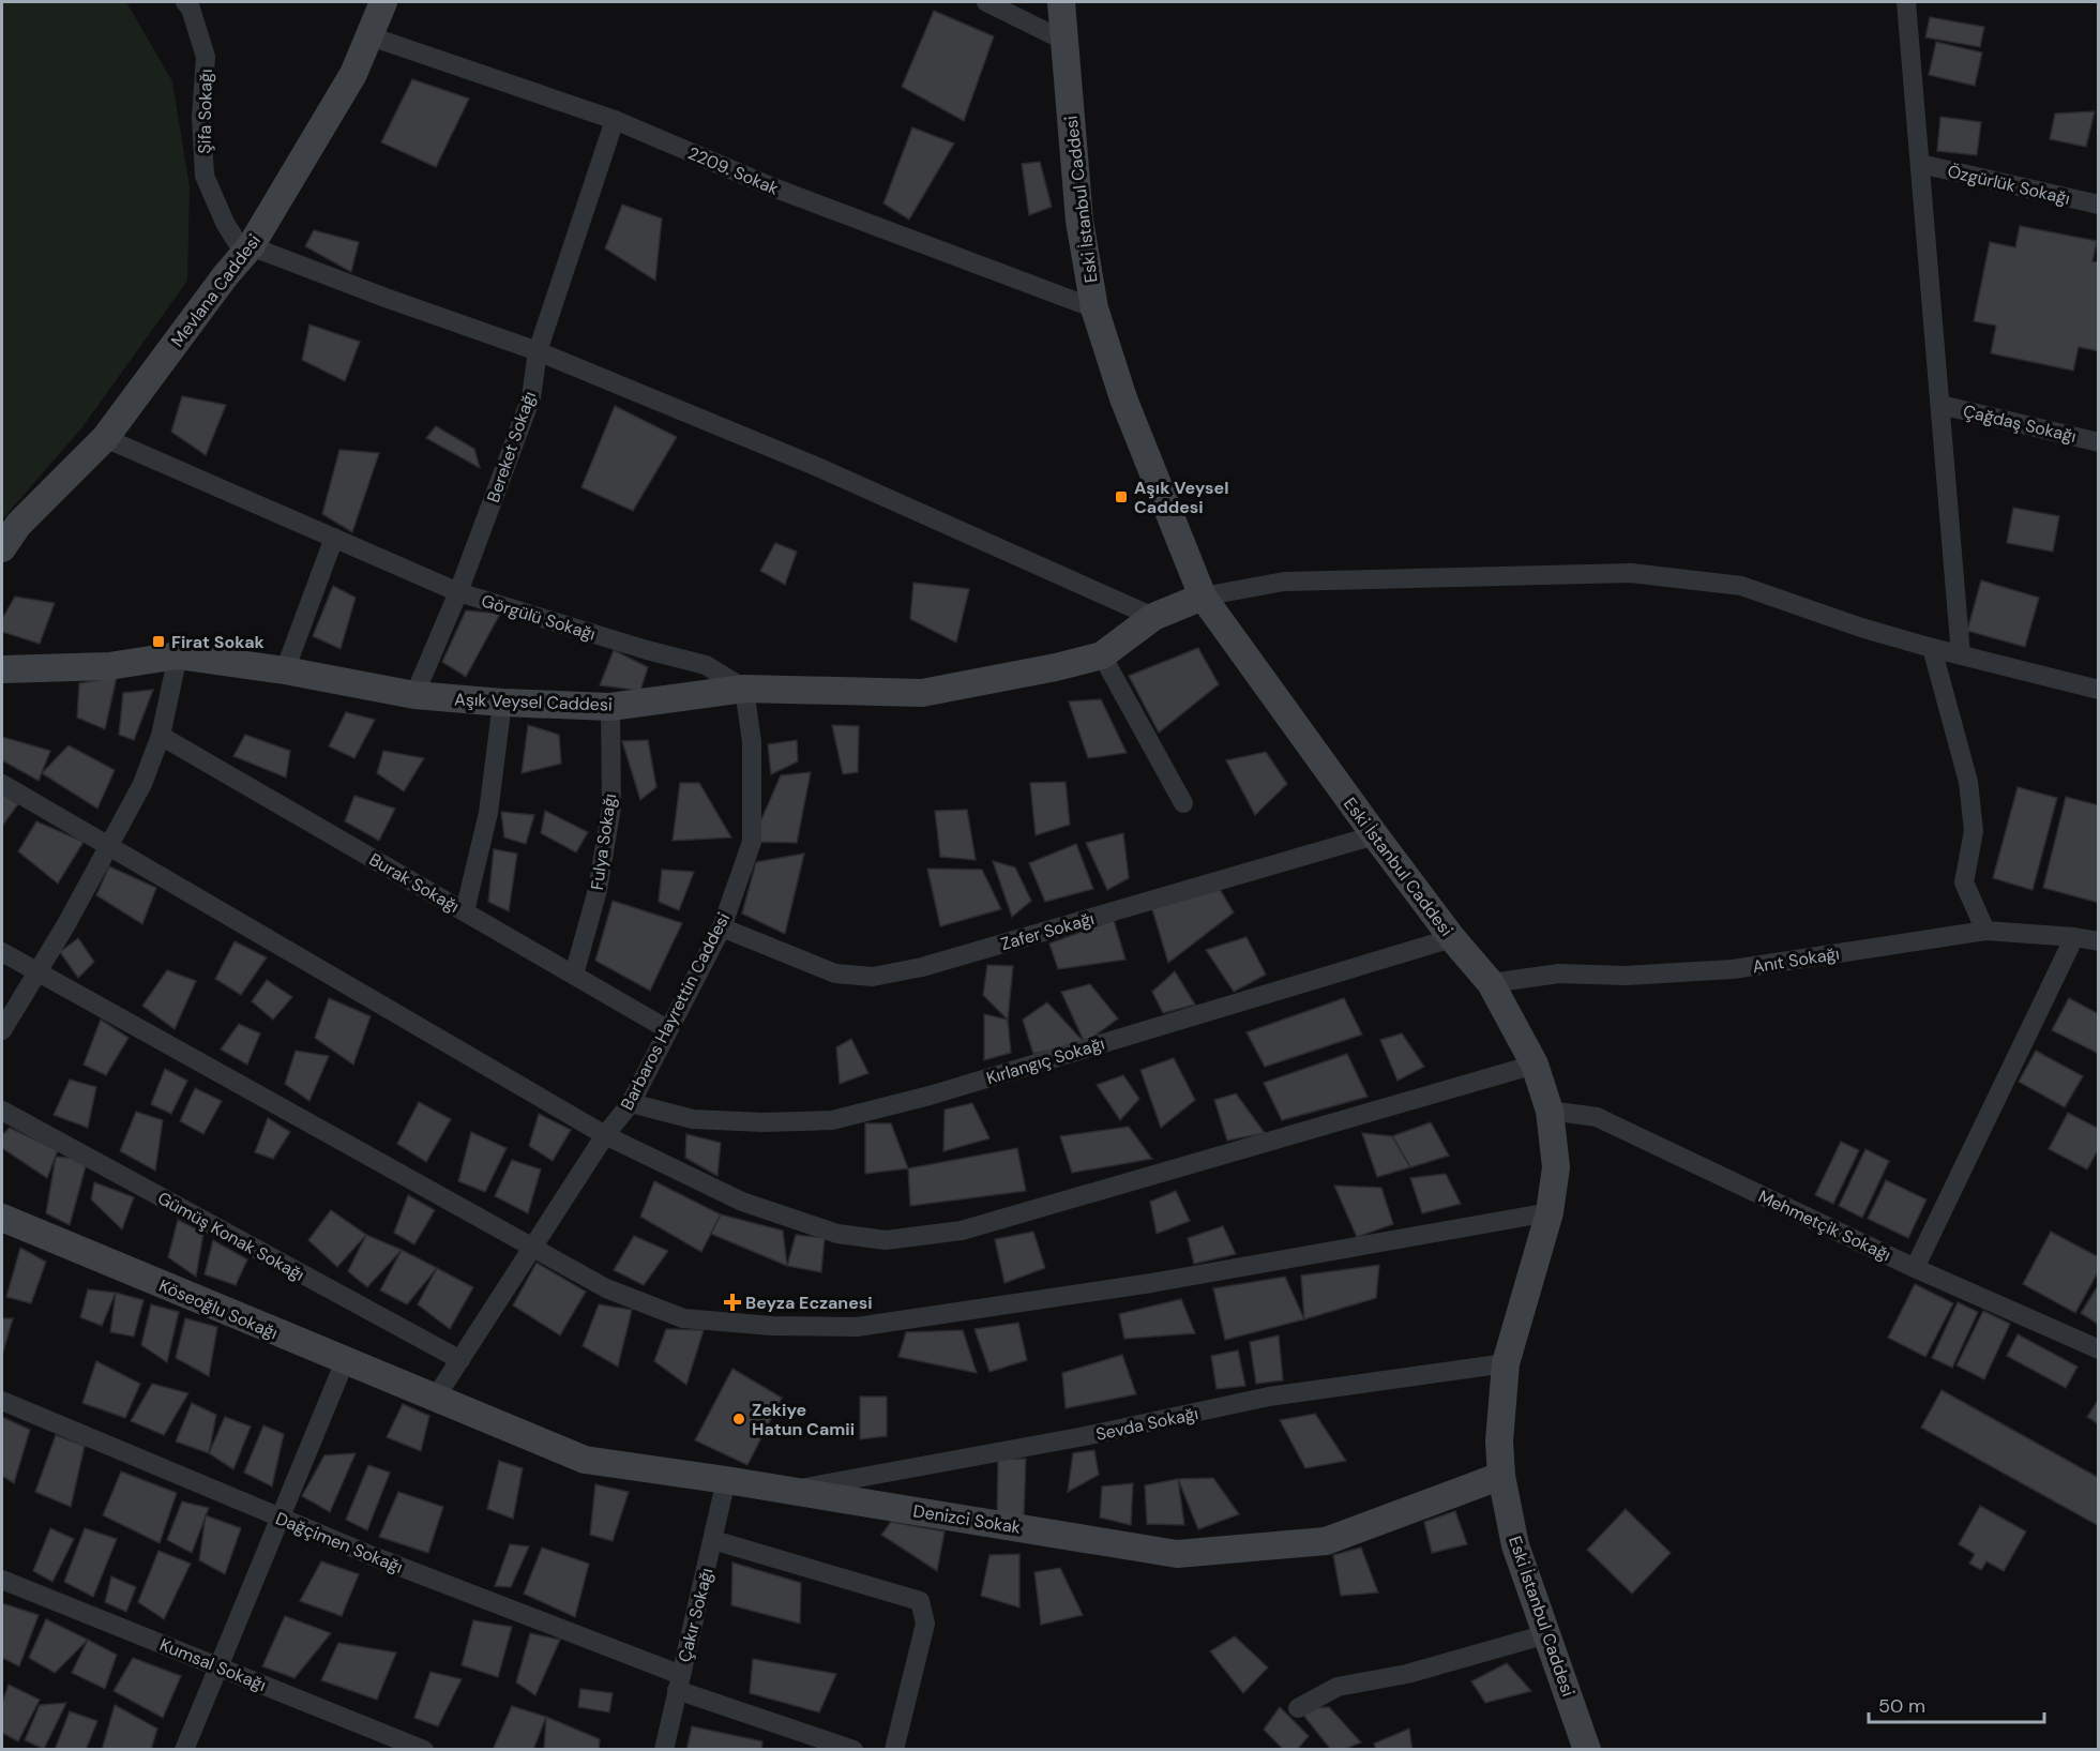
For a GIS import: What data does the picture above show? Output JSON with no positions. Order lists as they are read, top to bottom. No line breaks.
{"streets":{"street":["Şifa Sokağı","2209. Sokak","Özgürlük Sokağı","Eski İstanbul Caddesi","Mevlana Caddesi","Çağdaş Sokağı","Bereket Sokağı","Görgülü Sokağı","Aşık Veysel Caddesi","Fulya Sokağı","Burak Sokağı","Zafer Sokağı","Anıt Sokağı","Barbaros Hayrettin Caddesi","Kırlangıç Sokağı","Mehmetçik Sokağı","Gümüş Konak Sokağı","Köseoğlu Sokağı","Sevda Sokağı","Denizci Sokak","Dağçimen Sokağı","Çakır Sokağı","Kumsal Sokağı"]},"crossings":[["Şifa Sokağı","Mevlana Caddesi"],["2209. Sokak","Eski İstanbul Caddesi"],["2209. Sokak","Mevlana Caddesi"],["2209. Sokak","Bereket Sokağı"],["Eski İstanbul Caddesi","Aşık Veysel Caddesi"],["Eski İstanbul Caddesi","Zafer Sokağı"],["Eski İstanbul Caddesi","Anıt Sokağı"],["Eski İstanbul Caddesi","Kırlangıç Sokağı"],["Eski İstanbul Caddesi","Mehmetçik Sokağı"],["Eski İstanbul Caddesi","Sevda Sokağı"],["Eski İstanbul Caddesi","Denizci Sokak"],["Mevlana Caddesi","Görgülü Sokağı"],["Bereket Sokağı","Görgülü Sokağı"],["Bereket Sokağı","Aşık Veysel Caddesi"],["Görgülü Sokağı","Aşık Veysel Caddesi"],["Görgülü Sokağı","Barbaros Hayrettin Caddesi"],["Aşık Veysel Caddesi","Fulya Sokağı"],["Aşık Veysel Caddesi","Barbaros Hayrettin Caddesi"],["Fulya Sokağı","Burak Sokağı"],["Burak Sokağı","Barbaros Hayrettin Caddesi"],["Zafer Sokağı","Barbaros Hayrettin Caddesi"],["Barbaros Hayrettin Caddesi","Kırlangıç Sokağı"],["Barbaros Hayrettin Caddesi","Gümüş Konak Sokağı"],["Barbaros Hayrettin Caddesi","Köseoğlu Sokağı"],["Barbaros Hayrettin Caddesi","Denizci Sokak"],["Köseoğlu Sokağı","Denizci Sokak"],["Sevda Sokağı","Denizci Sokak"],["Denizci Sokak","Çakır Sokağı"],["Dağçimen Sokağı","Çakır Sokağı"]],"places":{"transit":["Aşık Veysel Caddesi","Firat Sokak"],"health":["Beyza Eczanesi"],"other":["Zekiye Hatun Camii"]},"scale_bar":"50 m"}
